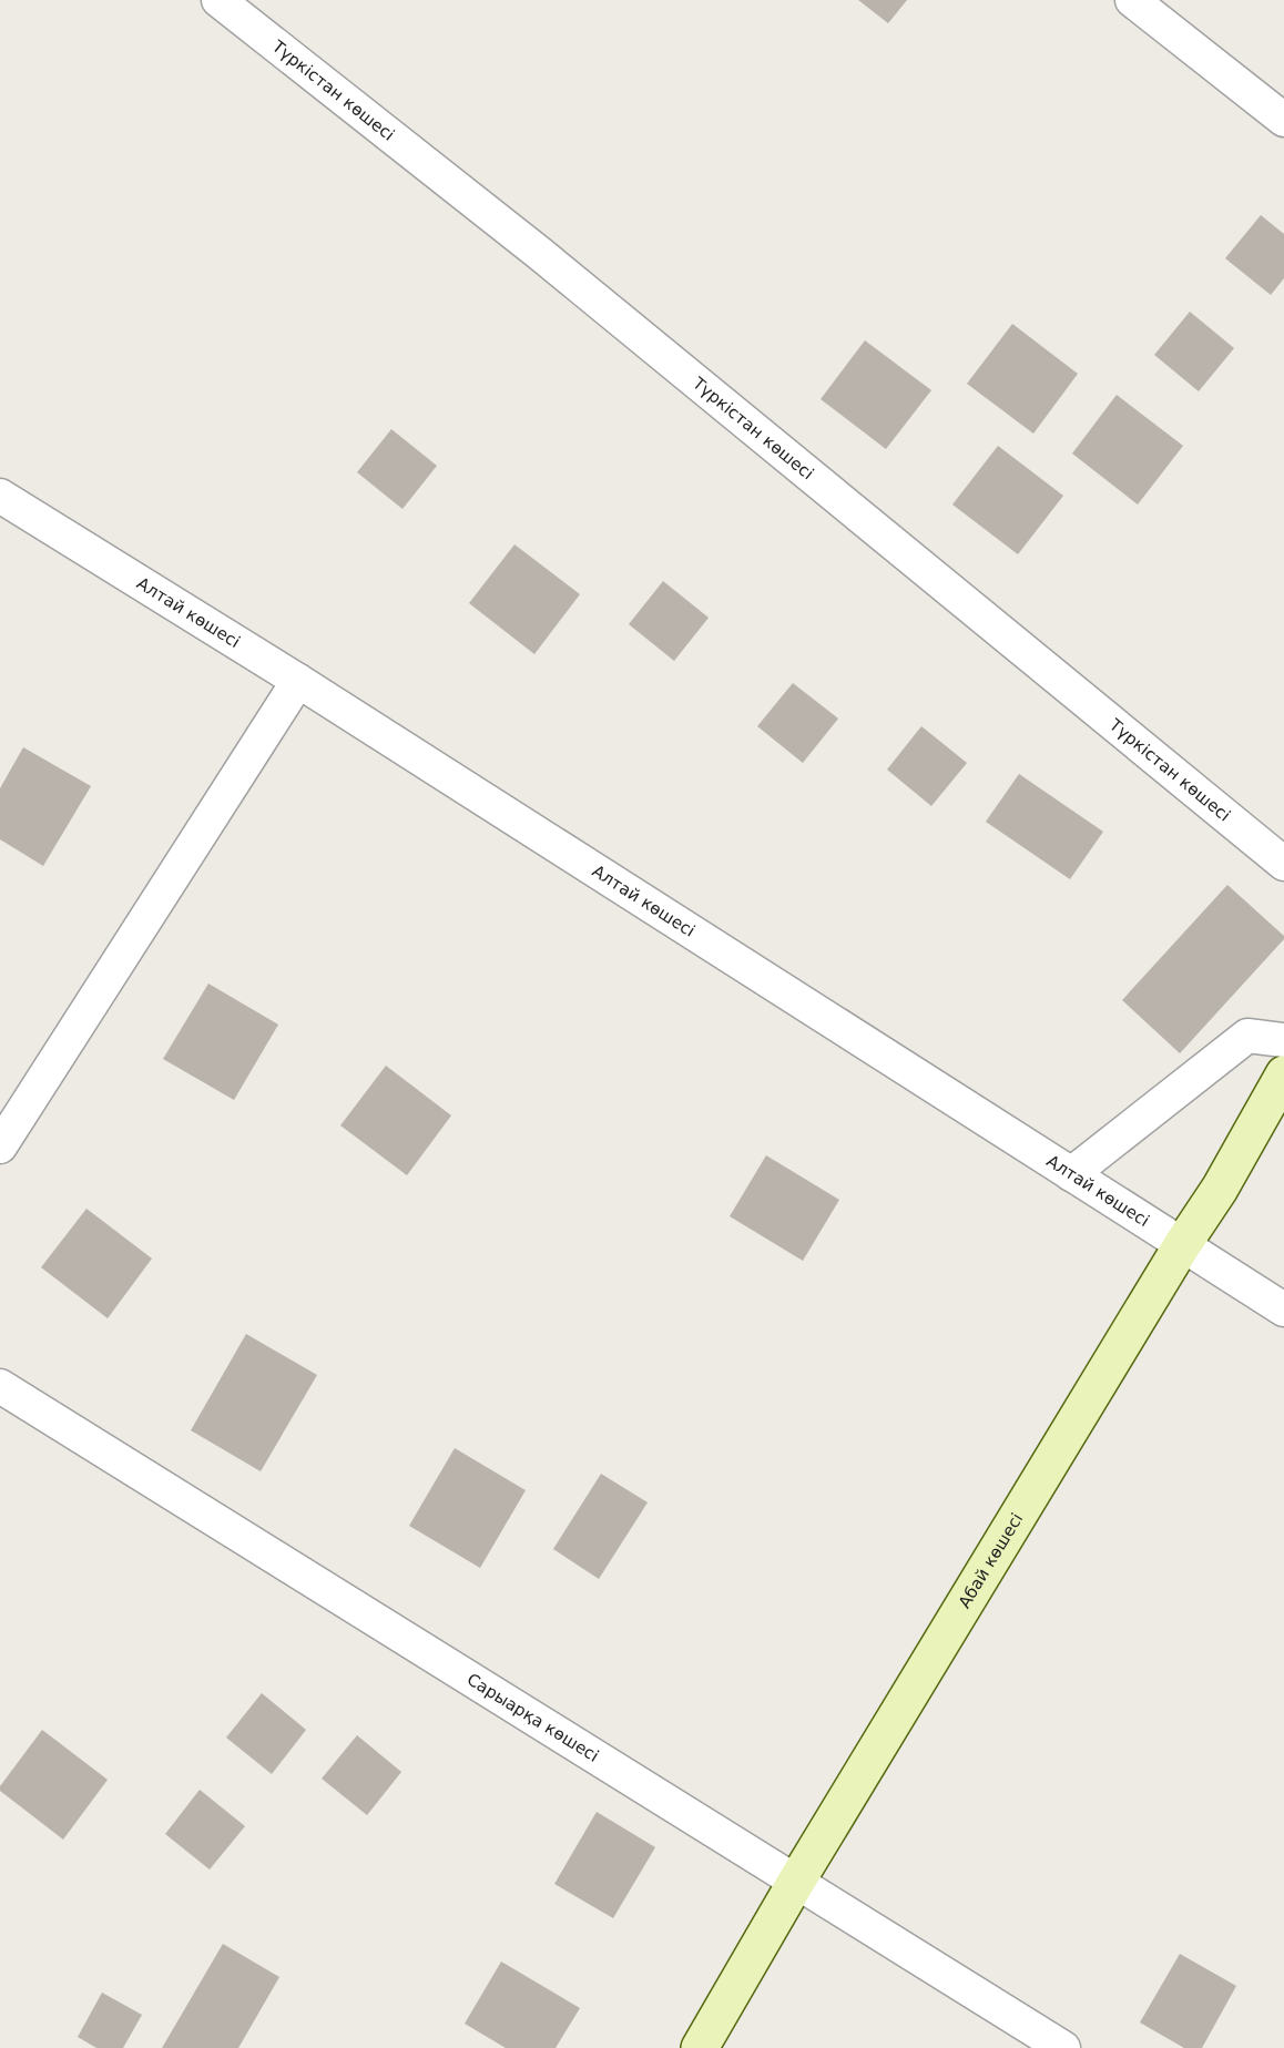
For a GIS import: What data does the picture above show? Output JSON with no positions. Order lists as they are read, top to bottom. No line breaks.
{"streets":{"main road":["Абай көшесі"],"street":["Түркістан көшесі","Алтай көшесі","Сарыарқа көшесі"]},"crossings":[["Алтай көшесі","Абай көшесі"],["Абай көшесі","Сарыарқа көшесі"]]}
